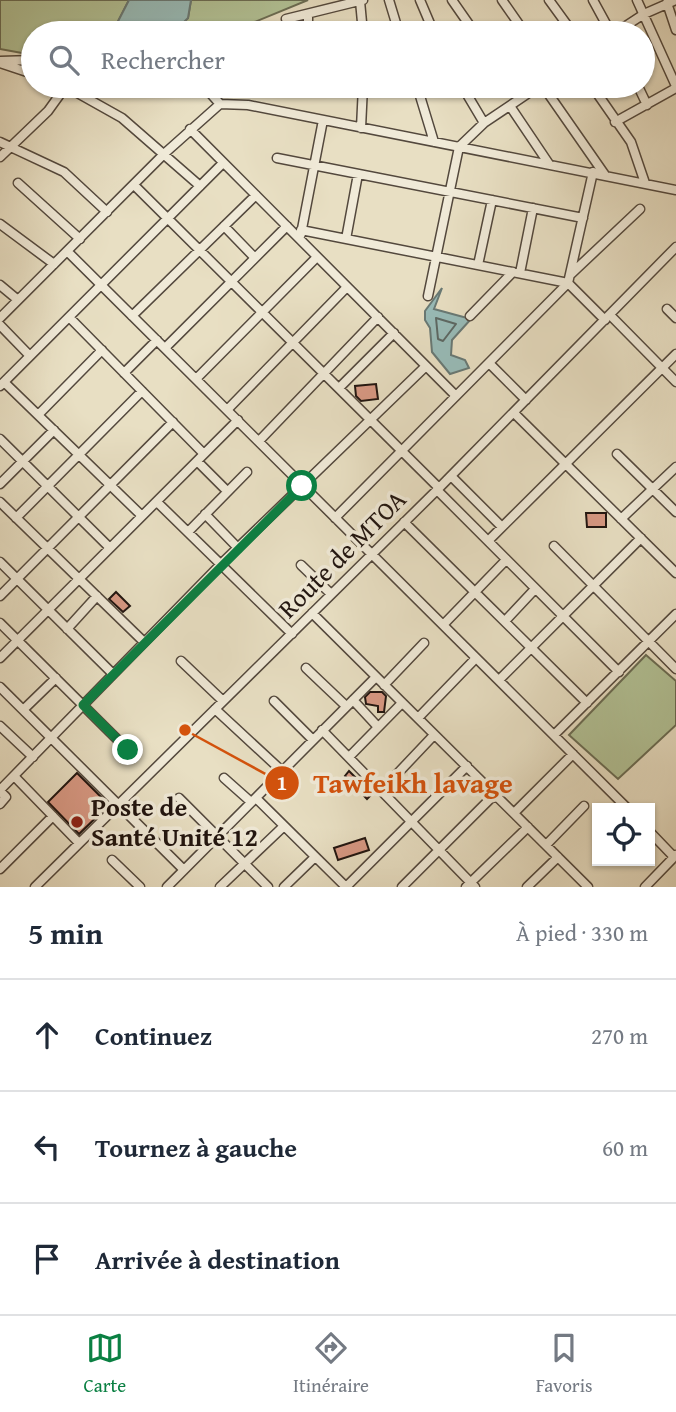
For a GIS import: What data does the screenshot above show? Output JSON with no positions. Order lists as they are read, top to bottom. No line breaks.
{"streets":{"street":["Route de MTOA"]},"places":["Tawfeikh lavage","Poste de Santé Unité 12"],"page":{"search":"Rechercher","heading":["5 min","À pied · 330 m"],"list":[["Continuez","270 m"],["Tournez à gauche","60 m"],"Arrivée à destination"],"nav":["Carte","Itinéraire","Favoris"]}}
